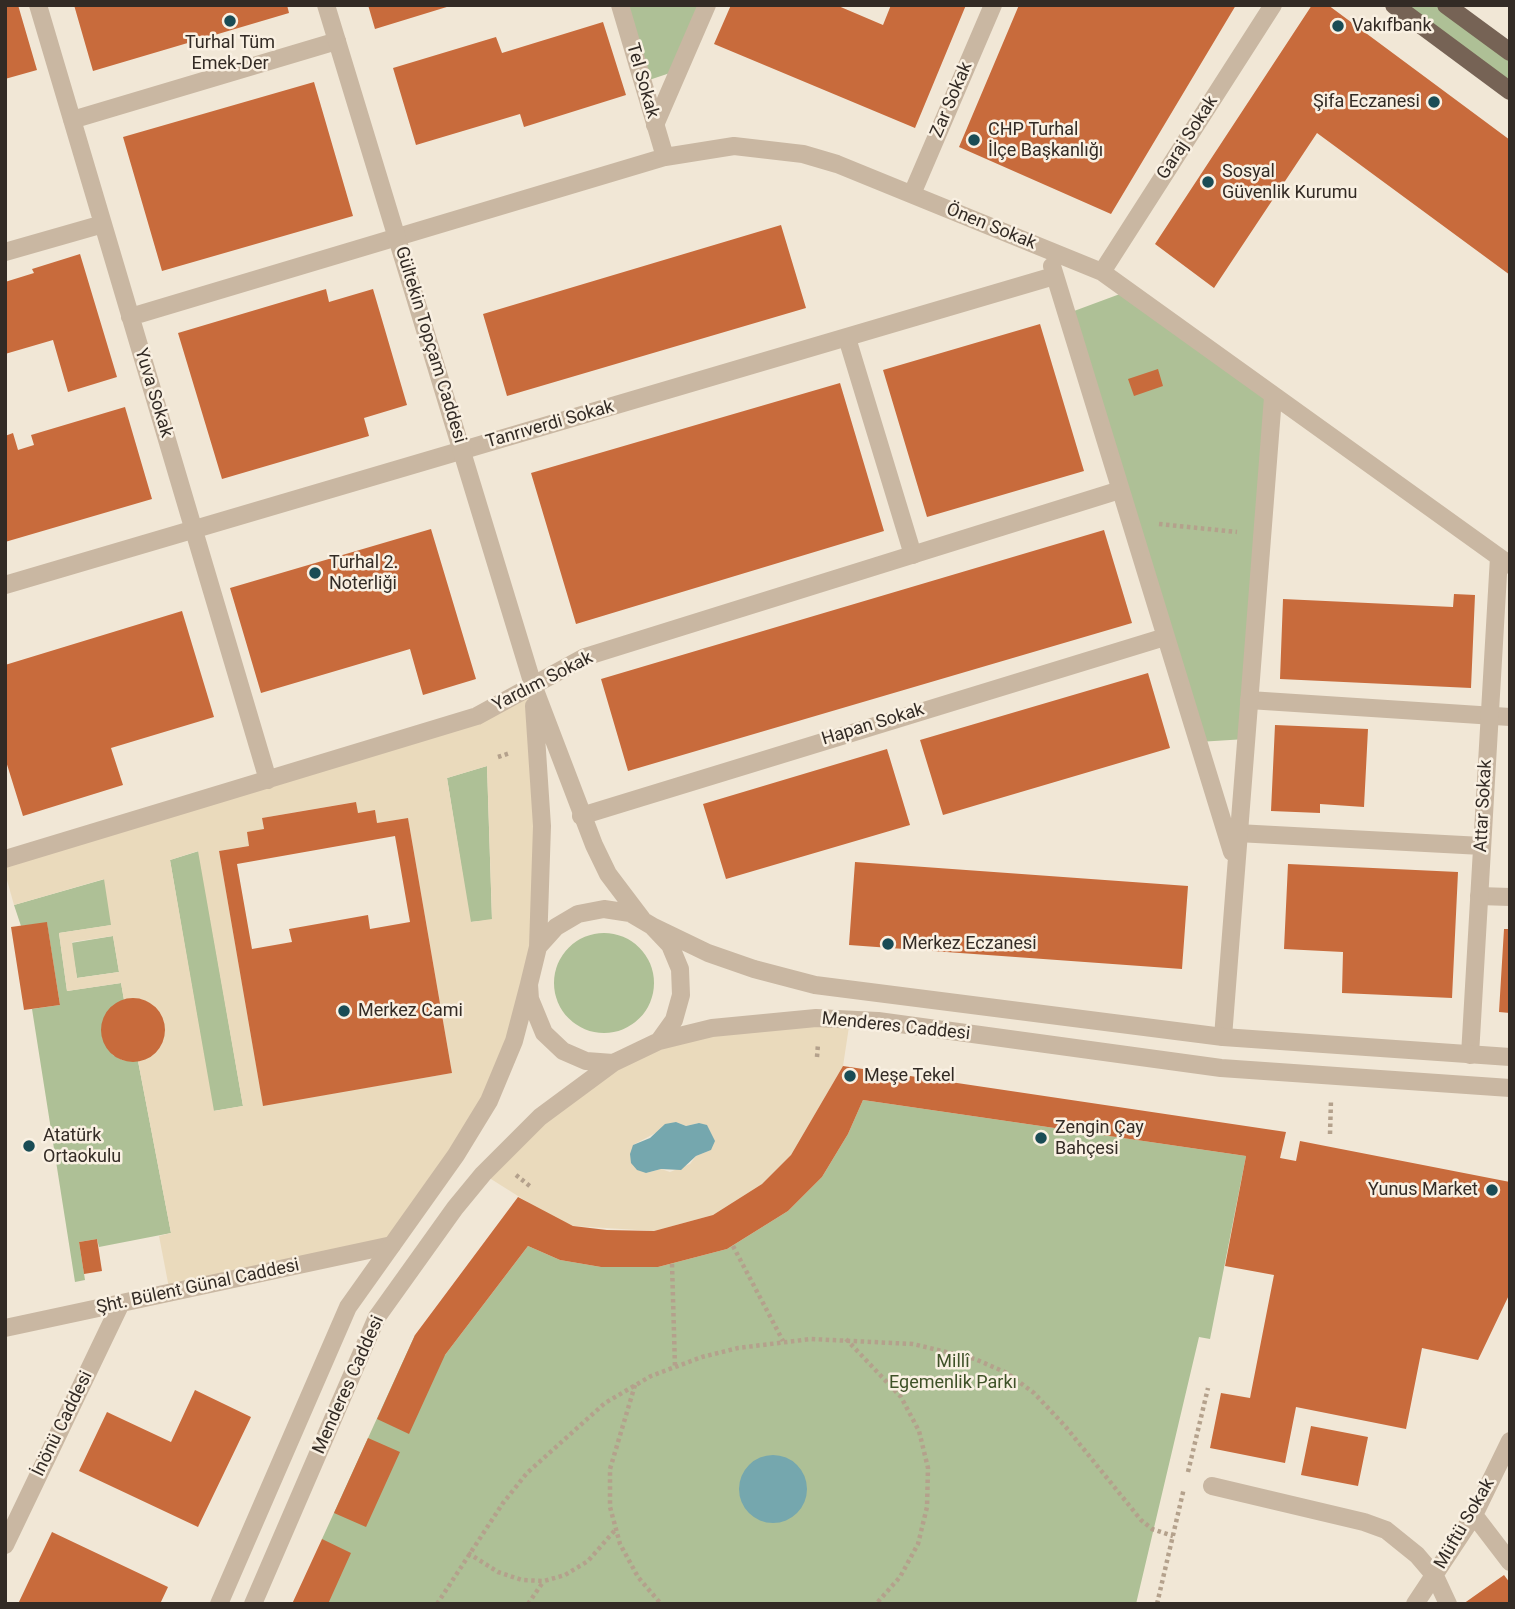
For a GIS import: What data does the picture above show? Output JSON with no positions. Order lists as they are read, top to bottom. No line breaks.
{"streets":{"street":["Tel Sokak","Zar Sokak","Garaj Sokak","Önen Sokak","Gültekin Topçam Caddesi","Yuva Sokak","Tanrıverdi Sokak","Yardım Sokak","Hapan Sokak","Attar Sokak","Menderes Caddesi","Şht. Bülent Günal Caddesi","İnönü Caddesi","Müftü Sokak"]},"crossings":[["Tel Sokak","Önen Sokak"],["Zar Sokak","Önen Sokak"],["Garaj Sokak","Önen Sokak"],["Önen Sokak","Gültekin Topçam Caddesi"],["Önen Sokak","Yuva Sokak"],["Önen Sokak","Attar Sokak"],["Gültekin Topçam Caddesi","Tanrıverdi Sokak"],["Gültekin Topçam Caddesi","Yardım Sokak"],["Yuva Sokak","Tanrıverdi Sokak"],["Yuva Sokak","Yardım Sokak"],["Attar Sokak","Menderes Caddesi"],["Menderes Caddesi","Şht. Bülent Günal Caddesi"],["Şht. Bülent Günal Caddesi","İnönü Caddesi"]],"parks":["Millî Egemenlik Parkı"],"places":["Turhal Tüm Emek-Der","Vakıfbank","Şifa Eczanesi","CHP Turhal İlçe Başkanlığı","Sosyal Güvenlik Kurumu","Turhal 2. Noterliği","Merkez Eczanesi","Merkez Cami","Meşe Tekel","Zengin Çay Bahçesi","Atatürk Ortaokulu","Yunus Market"]}
